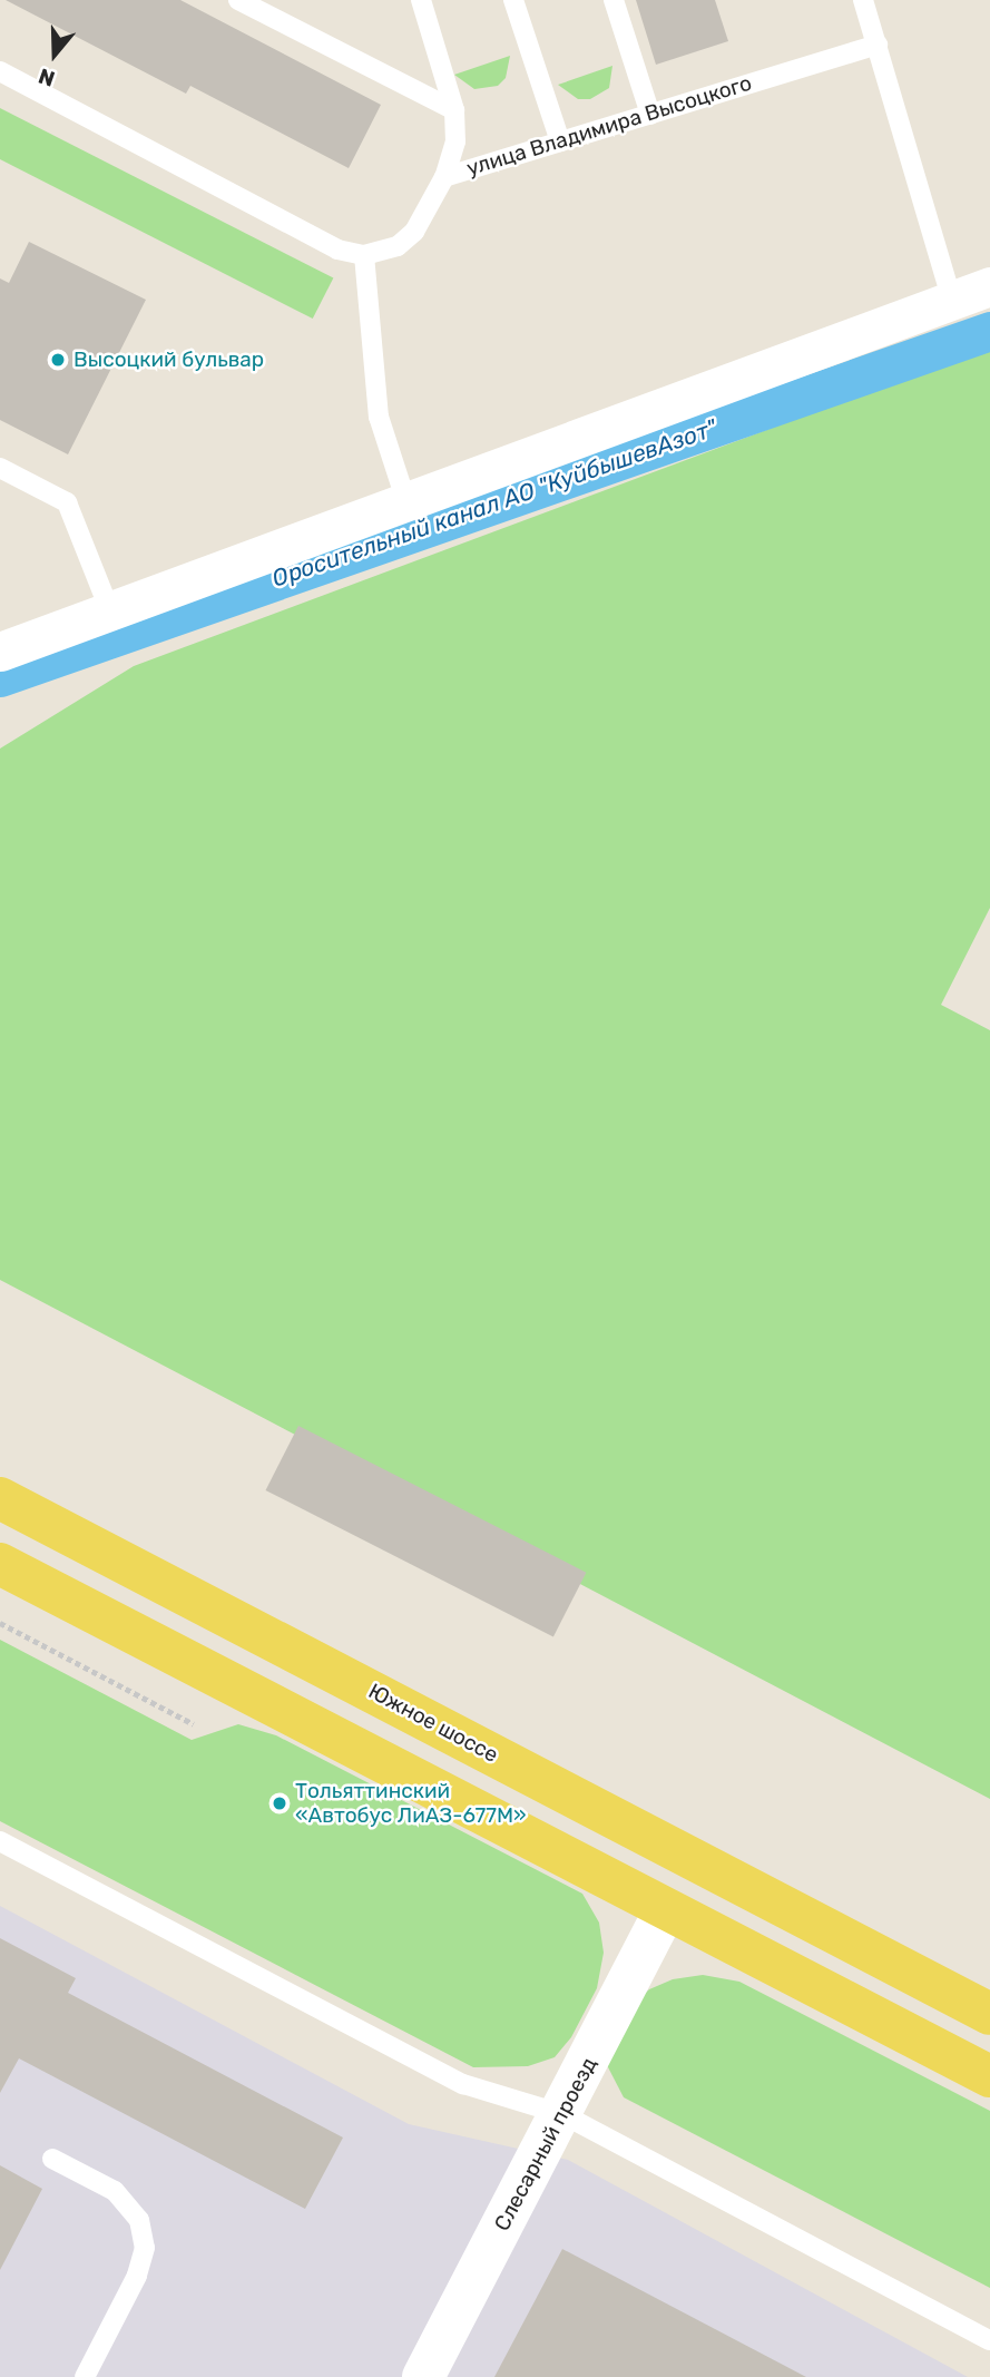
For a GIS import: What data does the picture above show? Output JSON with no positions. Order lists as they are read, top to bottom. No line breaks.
{"streets":{"main road":["Южное шоссе"],"street":["Слесарный проезд"],"lane":["улица Владимира Высоцкого"]},"water":["Оросительный канал АО \"КуйбышевАзот\""],"places":["Высоцкий бульвар","Тольяттинский «Автобус ЛиАЗ-677М»"],"north":"bottom"}
